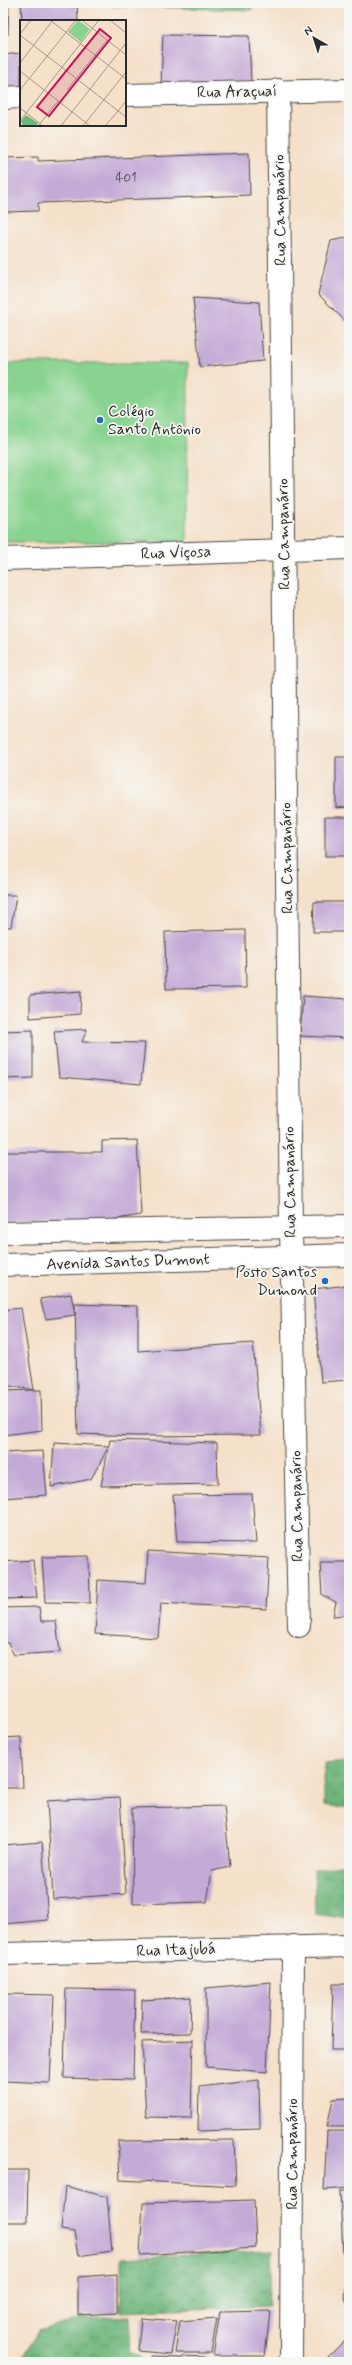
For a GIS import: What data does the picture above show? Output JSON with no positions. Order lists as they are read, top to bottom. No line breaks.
{"streets":{"street":["Rua Araçuaí","Rua Campanário","Rua Viçosa","Avenida Santos Dumont","Rua Itajubá"]},"crossings":[["Rua Araçuaí","Rua Campanário"],["Rua Campanário","Rua Viçosa"],["Rua Campanário","Avenida Santos Dumont"],["Rua Campanário","Rua Itajubá"]],"places":["Colégio Santo Antônio","Posto Santos Dumond"],"house_numbers":["401"],"north":"top left"}
